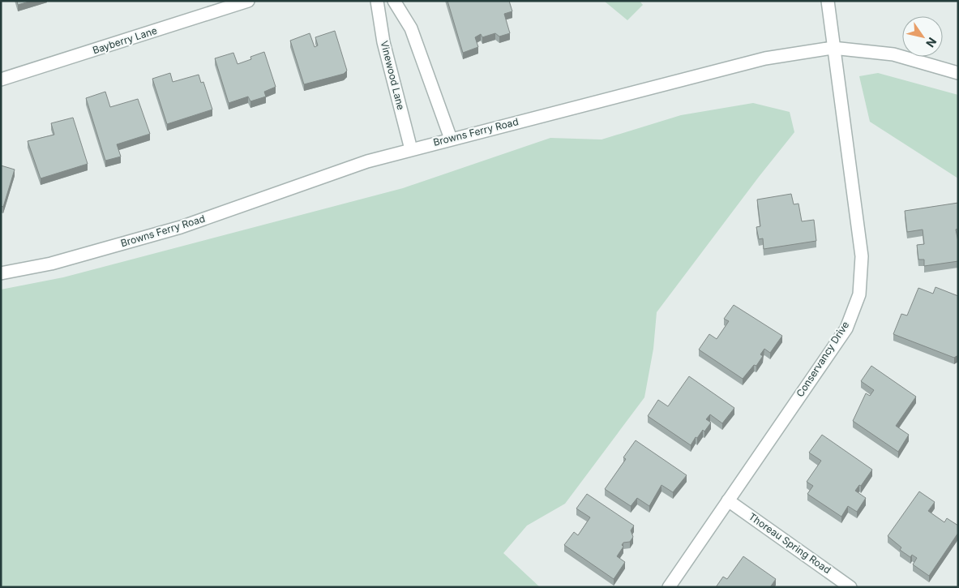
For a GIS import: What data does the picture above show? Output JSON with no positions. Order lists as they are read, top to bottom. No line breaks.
{"streets":{"street":["Bayberry Lane","Vinewood Lane","Browns Ferry Road","Conservancy Drive","Thoreau Spring Road"]},"crossings":[["Vinewood Lane","Browns Ferry Road"],["Browns Ferry Road","Conservancy Drive"],["Conservancy Drive","Thoreau Spring Road"]],"north":"bottom right"}
